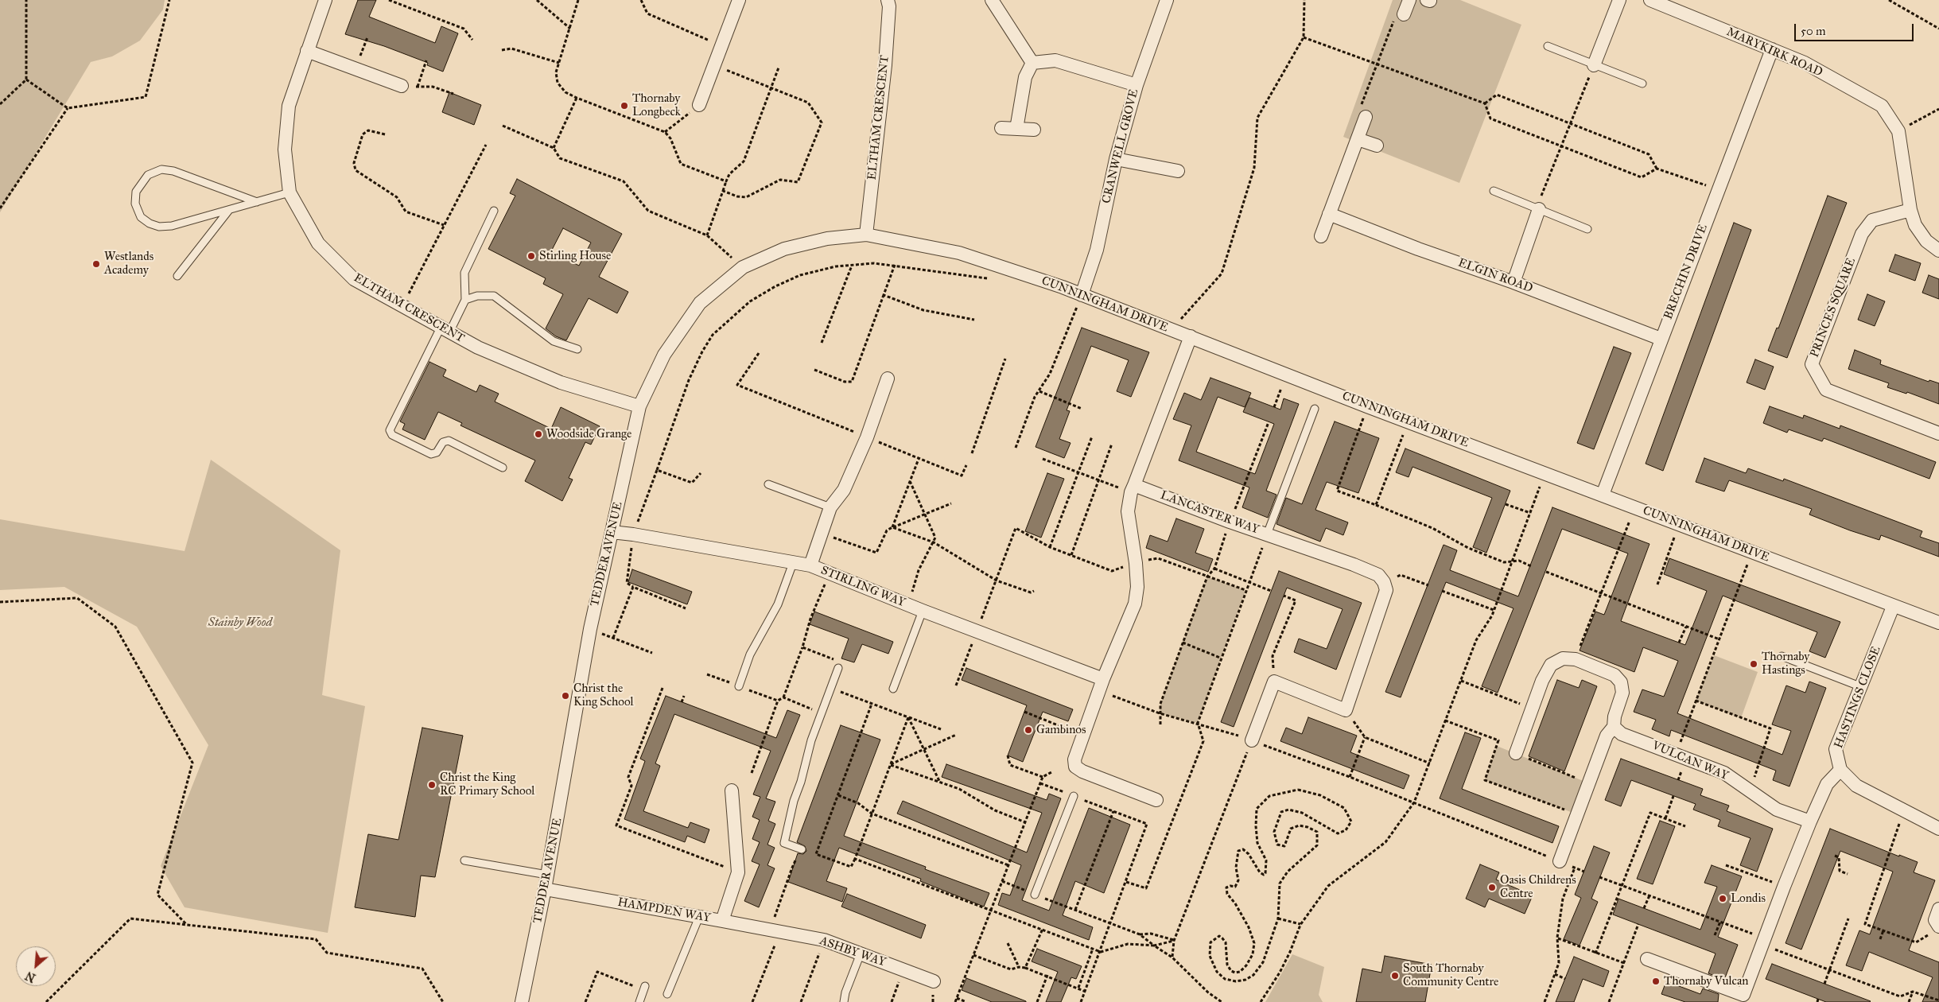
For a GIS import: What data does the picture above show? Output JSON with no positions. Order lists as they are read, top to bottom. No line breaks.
{"streets":{"street":["MARYKIRK ROAD","ELTHAM CRESCENT","CRANWELL GROVE","BRECHIN DRIVE","ELGIN ROAD","CUNNINGHAM DRIVE","PRINCES SQUARE","LANCASTER WAY","TEDDER AVENUE","STIRLING WAY","HASTINGS CLOSE","VULCAN WAY","HAMPDEN WAY","ASHBY WAY"]},"crossings":[["MARYKIRK ROAD","BRECHIN DRIVE"],["MARYKIRK ROAD","PRINCES SQUARE"],["ELTHAM CRESCENT","CUNNINGHAM DRIVE"],["ELTHAM CRESCENT","TEDDER AVENUE"],["CRANWELL GROVE","CUNNINGHAM DRIVE"],["BRECHIN DRIVE","ELGIN ROAD"],["BRECHIN DRIVE","CUNNINGHAM DRIVE"],["CUNNINGHAM DRIVE","TEDDER AVENUE"],["CUNNINGHAM DRIVE","HASTINGS CLOSE"],["TEDDER AVENUE","STIRLING WAY"],["TEDDER AVENUE","HAMPDEN WAY"],["HAMPDEN WAY","ASHBY WAY"]],"parks":["Stainby Wood"],"places":["Thornaby Longbeck","Stirling House","Westlands Academy","Woodside Grange","Thornaby Hastings","Christ the King School","Gambinos","Christ the King RC Primary School","Oasis Childrens Centre","Londis","South Thornaby Community Centre","Thornaby Vulcan"],"scale_bar":"50 m","north":"bottom left"}
